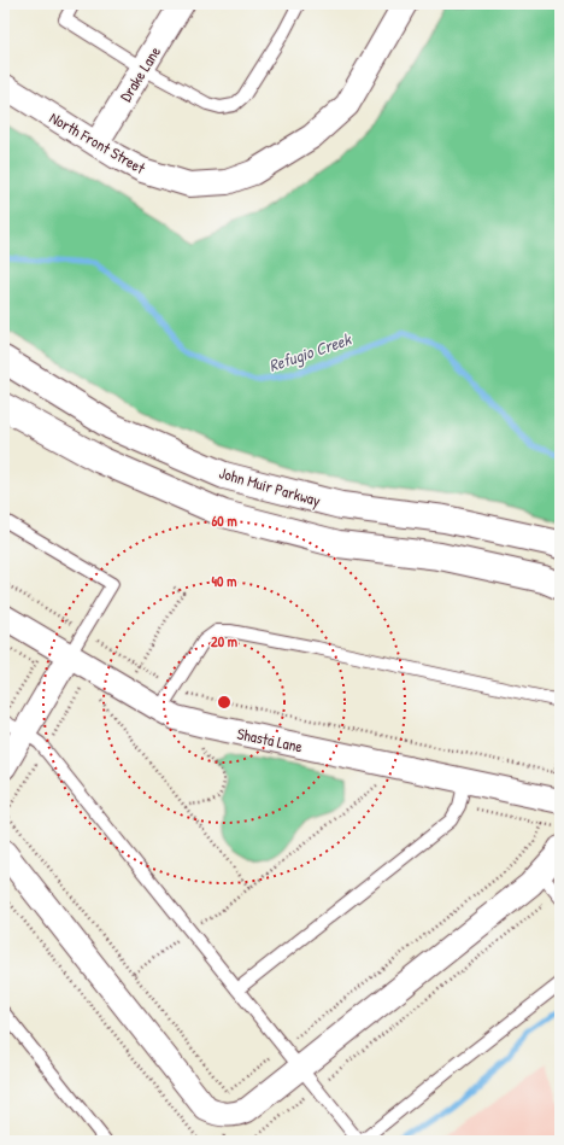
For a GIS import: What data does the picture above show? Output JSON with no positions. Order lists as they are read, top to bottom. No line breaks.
{"streets":{"main road":["John Muir Parkway"],"street":["Drake Lane","North Front Street","Shasta Lane"]},"crossings":[["Drake Lane","North Front Street"]],"water":["Refugio Creek"],"rings":["60 m","40 m","20 m"]}
